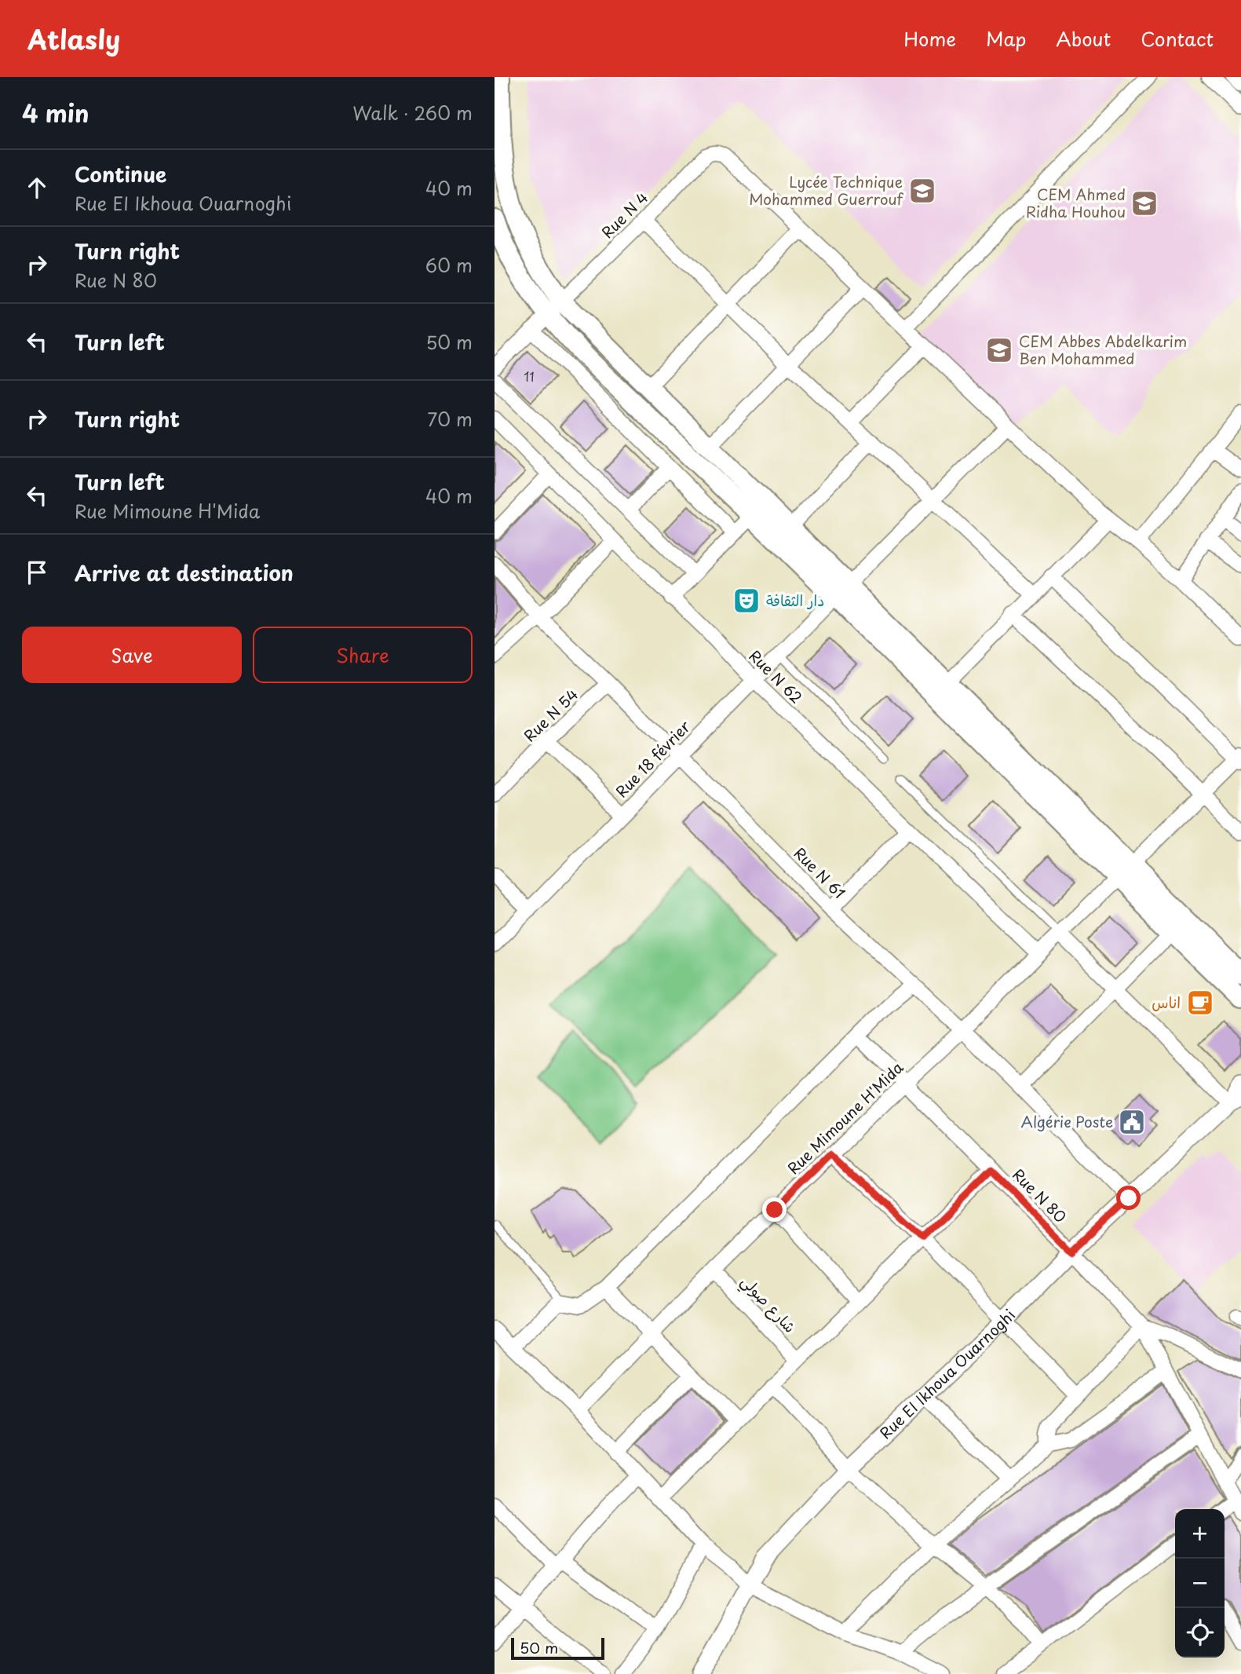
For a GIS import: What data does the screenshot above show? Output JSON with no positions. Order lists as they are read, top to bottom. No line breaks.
{"streets":{"street":["Rue N 4","Rue N 62","Rue N 54","Rue 18 février","Rue N 61","Rue Mimoune H'Mida","Rue N 80","شارع صولي","Rue EI Ikhoua Ouarnoghi"]},"crossings":[["Rue N 62","Rue 18 février"],["Rue N 62","Rue Mimoune H'Mida"],["Rue N 54","Rue N 61"],["Rue 18 février","Rue N 61"],["Rue N 61","Rue Mimoune H'Mida"],["Rue N 61","Rue EI Ikhoua Ouarnoghi"],["Rue Mimoune H'Mida","Rue N 80"],["Rue Mimoune H'Mida","شارع صولي"],["Rue N 80","Rue EI Ikhoua Ouarnoghi"]],"places":{"school or university":["Lycée Technique Mohammed Guerrouf","CEM Ahmed Ridha Houhou","CEM Abbes Abdelkarim Ben Mohammed"],"theatre":["دار الثقافة"],"cafe":["اناس"],"public building":["Algérie Poste"]},"house_numbers":["11"],"scale_bar":"50 m","page":{"header":"Atlasly","nav":["Home","Map","About","Contact"],"heading":["4 min","Walk · 260 m"],"list":[["Continue","Rue EI Ikhoua Ouarnoghi","40 m"],["Turn right","Rue N 80","60 m"],["Turn left","50 m"],["Turn right","70 m"],["Turn left","Rue Mimoune H'Mida","40 m"],"Arrive at destination"],"buttons":["Save","Share"],"map_buttons":["+","−"],"scale":"50 m"}}
